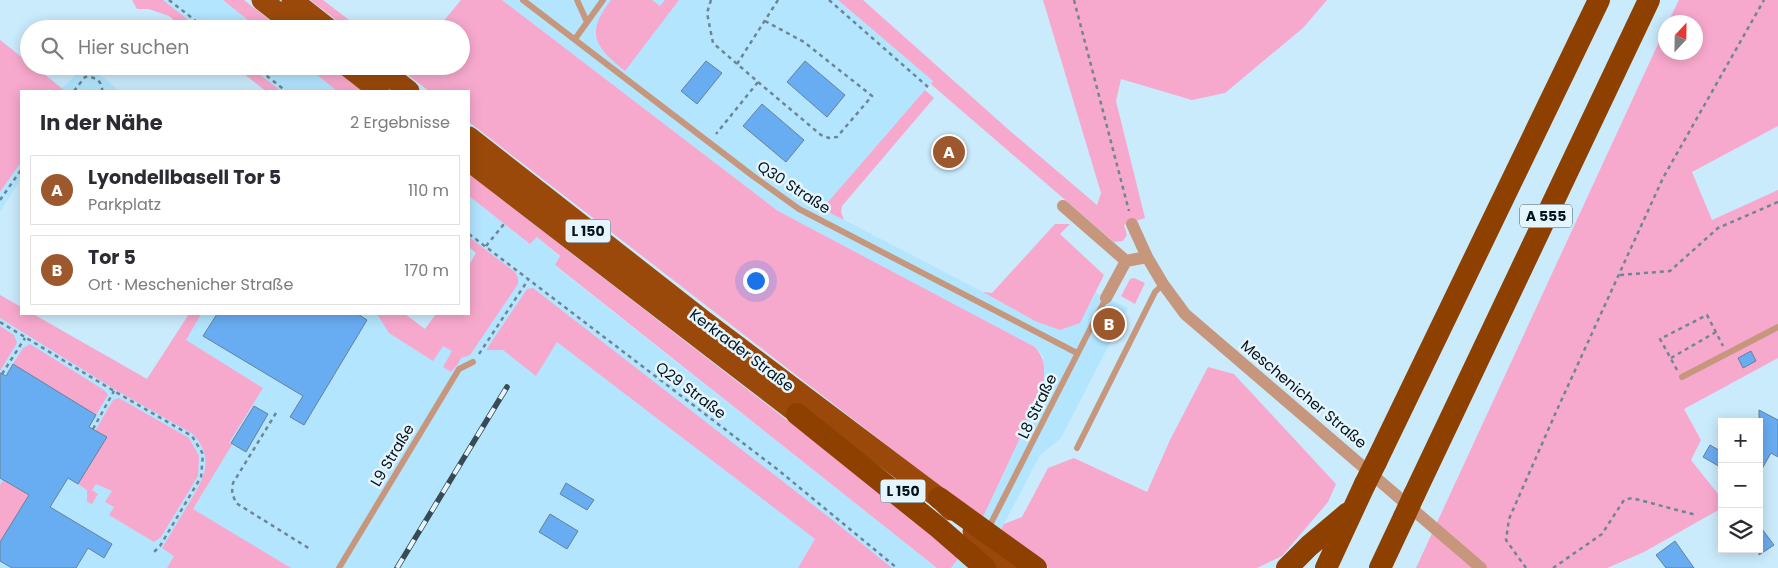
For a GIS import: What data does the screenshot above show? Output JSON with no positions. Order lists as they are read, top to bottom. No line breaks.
{"streets":{"highway":["A 555","L 150","Kerkrader Straße"],"street":["Meschenicher Straße"],"lane":["Q30 Straße","L8 Straße","L9 Straße"],"path":["Q29 Straße"]},"crossings":[["Q30 Straße","L8 Straße"]],"north":"top","page":{"search":"Hier suchen","heading":["In der Nähe","2 Ergebnisse"],"pins":["A","B"],"list":[{"mark":"A","name":"Lyondellbasell Tor 5","note":"Parkplatz","value":"110 m"},{"mark":"B","name":"Tor 5","note":"Ort · Meschenicher Straße","value":"170 m"}],"map_buttons":["+","−"]}}
